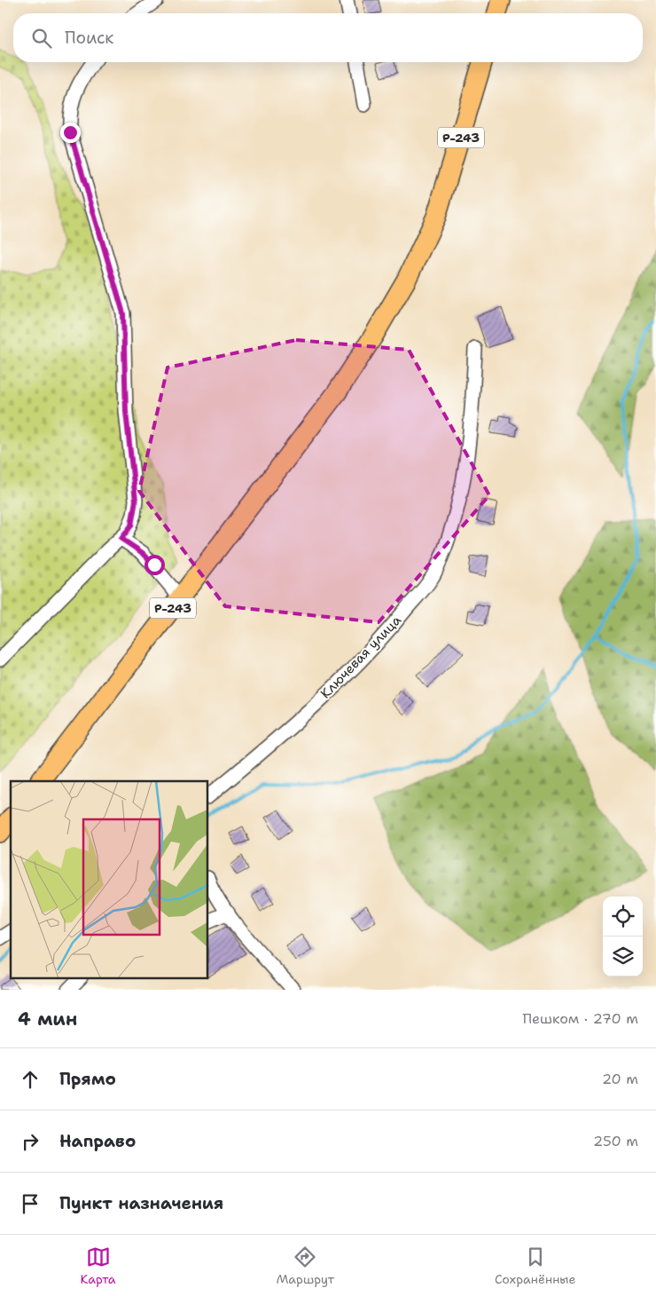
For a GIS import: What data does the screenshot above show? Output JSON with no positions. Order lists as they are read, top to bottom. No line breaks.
{"streets":{"highway":["Р-243"],"street":["Ключевая улица"]},"page":{"search":"Поиск","heading":["4 мин","Пешком · 270 m"],"list":[["Прямо","20 m"],["Направо","250 m"],"Пункт назначения"],"nav":["Карта","Маршрут","Сохранённые"]}}
